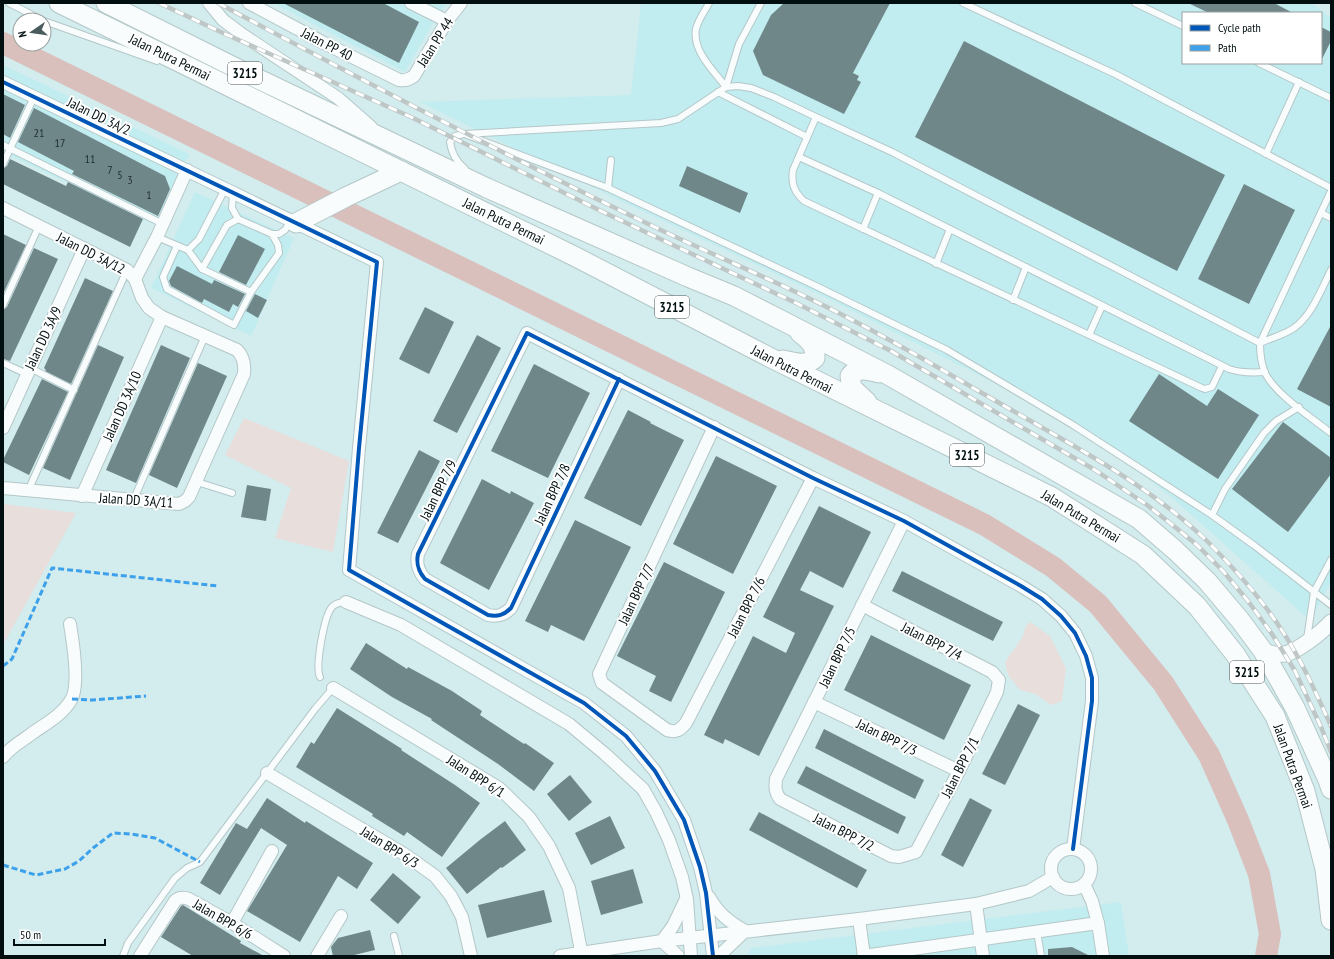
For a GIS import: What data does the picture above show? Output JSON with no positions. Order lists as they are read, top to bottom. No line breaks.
{"streets":{"main road":["Jalan Putra Permai","3215"],"street":["Jalan PP 44","Jalan PP 40","Jalan DD 3A/2","Jalan DD 3A/12","Jalan DD 3A/9","Jalan DD 3A/10","Jalan BPP 7/9","Jalan BPP 7/8","Jalan DD 3A/11","Jalan BPP 7/7","Jalan BPP 7/6","Jalan BPP 7/4","Jalan BPP 7/5","Jalan BPP 7/3","Jalan BPP 7/1","Jalan BPP 6/1","Jalan BPP 7/2","Jalan BPP 6/3","Jalan BPP 6/6"]},"crossings":[["Jalan PP 44","Jalan PP 40"],["Jalan DD 3A/12","Jalan DD 3A/9"],["Jalan DD 3A/12","Jalan DD 3A/10"],["Jalan DD 3A/12","Jalan DD 3A/11"],["Jalan DD 3A/10","Jalan DD 3A/11"],["Jalan BPP 7/9","Jalan BPP 7/8"],["Jalan BPP 7/7","Jalan BPP 7/6"],["Jalan BPP 7/4","Jalan BPP 7/5"],["Jalan BPP 7/4","Jalan BPP 7/1"],["Jalan BPP 7/5","Jalan BPP 7/3"],["Jalan BPP 7/5","Jalan BPP 7/2"],["Jalan BPP 7/3","Jalan BPP 7/1"],["Jalan BPP 7/1","Jalan BPP 7/2"]],"house_numbers":["21","17","11","7","5","3","1"],"legend":["Cycle path","Path"],"scale_bar":"50 m","north":"left"}
